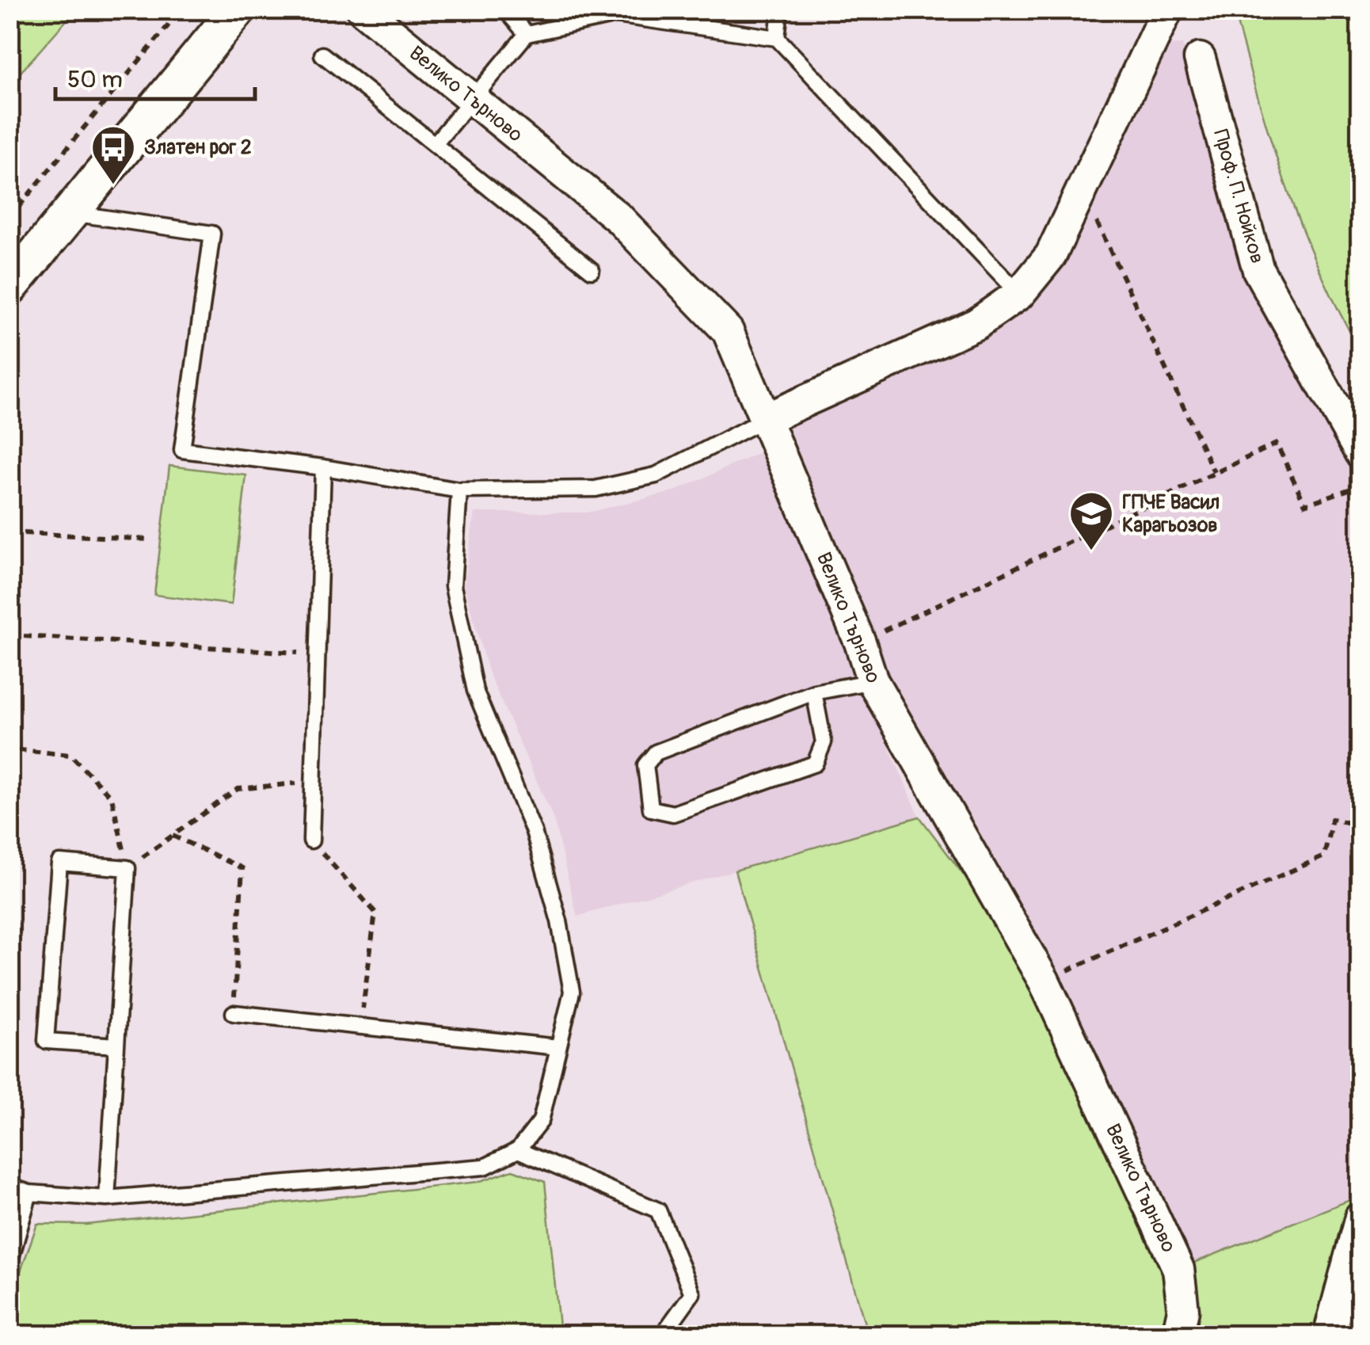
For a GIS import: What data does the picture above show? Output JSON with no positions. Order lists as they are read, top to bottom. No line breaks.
{"streets":{"street":["Велико Търново","Проф. П. Нойков"]},"places":{"bus stop":["Златен рог 2"],"school or university":["ГПЧЕ Васил Карагьозов"]},"scale_bar":"50 m"}
